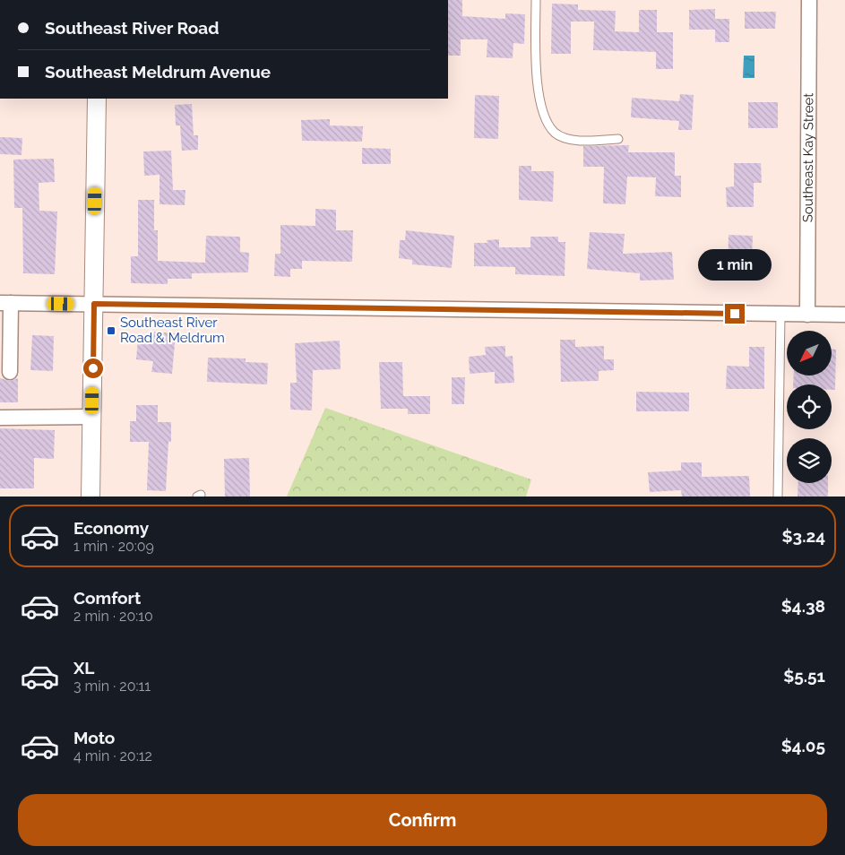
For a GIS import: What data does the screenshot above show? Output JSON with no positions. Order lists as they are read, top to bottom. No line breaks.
{"streets":{"street":["Southeast Kay Street"]},"places":{"transit":["Southeast River Road & Meldrum"]},"north":"bottom left","page":{"banner":["Southeast River Road","Southeast Meldrum Avenue"],"bubble":"1 min","list":[{"name":"Economy","note":"1 min · 20:09","value":"$3.24"},{"name":"Comfort","note":"2 min · 20:10","value":"$4.38"},{"name":"XL","note":"3 min · 20:11","value":"$5.51"},{"name":"Moto","note":"4 min · 20:12","value":"$4.05"}],"buttons":"Confirm"}}
